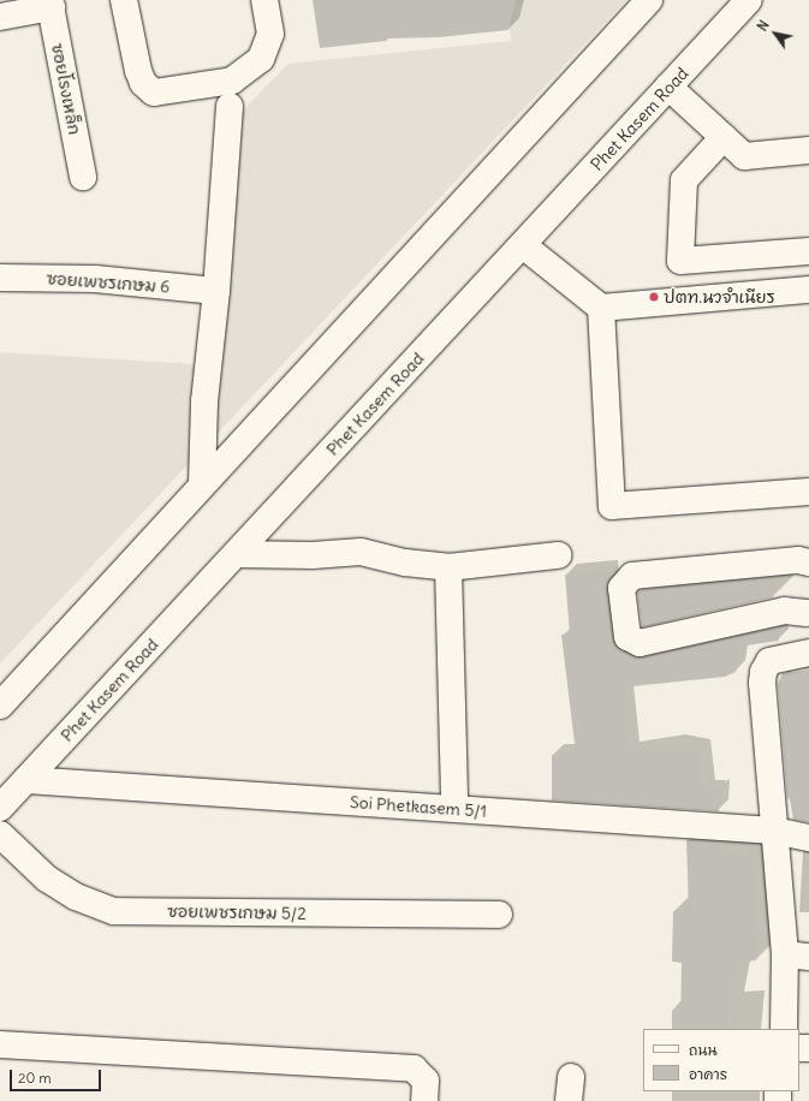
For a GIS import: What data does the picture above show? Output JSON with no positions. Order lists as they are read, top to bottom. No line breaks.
{"streets":{"street":["ซอยโรงเหล็ก","Phet Kasem Road","ซอยเพชรเกษม 6","Soi Phetkasem 5/1","ซอยเพชรเกษม 5/2"]},"crossings":[["Phet Kasem Road","Soi Phetkasem 5/1"]],"places":["ปตท.นวจำเนียร"],"legend":["ถนน","อาคาร"],"scale_bar":"20 m","north":"top left"}
